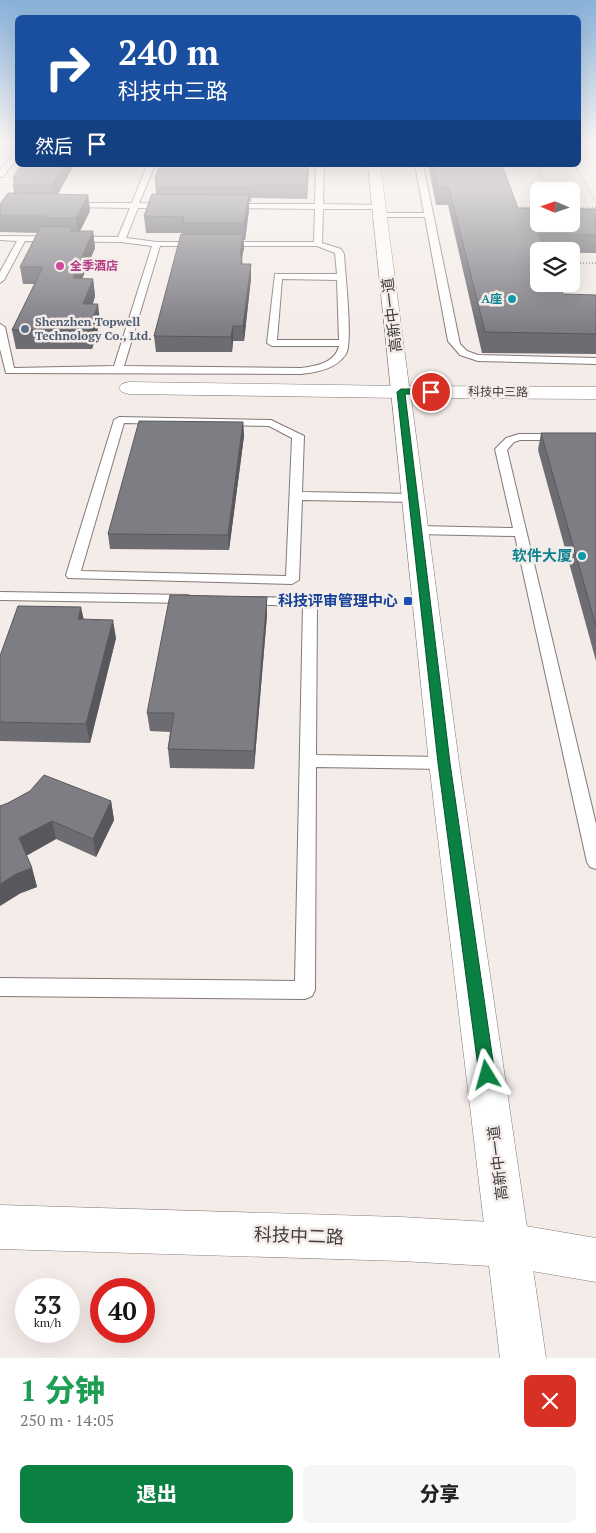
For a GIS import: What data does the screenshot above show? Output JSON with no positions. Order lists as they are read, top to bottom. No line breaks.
{"streets":{"street":["高新中一道","科技中三路","科技中二路"]},"crossings":[["高新中一道","科技中三路"],["高新中一道","科技中二路"]],"places":{"other":["全季酒店","A座","Shenzhen Topwell Technology Co., Ltd.","软件大厦"],"transit":["科技评审管理中心"]},"north":"left","page":{"turn":["240 m","科技中三路"],"then":"然后","speed":"33 km/h","limit":"40","heading":["1 分钟","250 m · 14:05"],"buttons":["退出","分享"]}}
